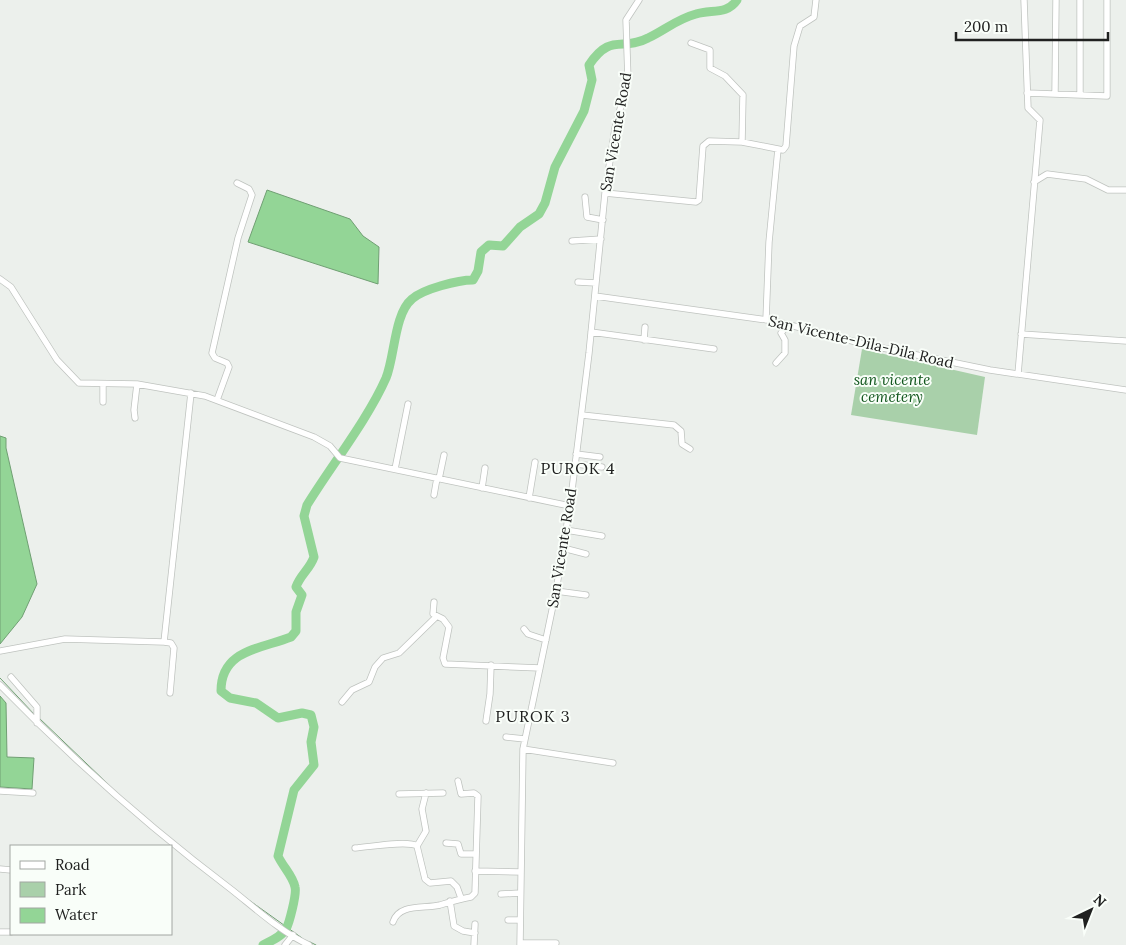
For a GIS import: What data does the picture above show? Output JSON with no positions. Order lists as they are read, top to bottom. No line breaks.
{"streets":{"street":["San Vicente Road","San Vicente-Dila-Dila Road"]},"crossings":[["San Vicente Road","San Vicente-Dila-Dila Road"]],"districts":["PUROK 4","PUROK 3"],"parks":["san vicente cemetery"],"legend":["Road","Park","Water"],"scale_bar":"200 m","north":"top right"}
